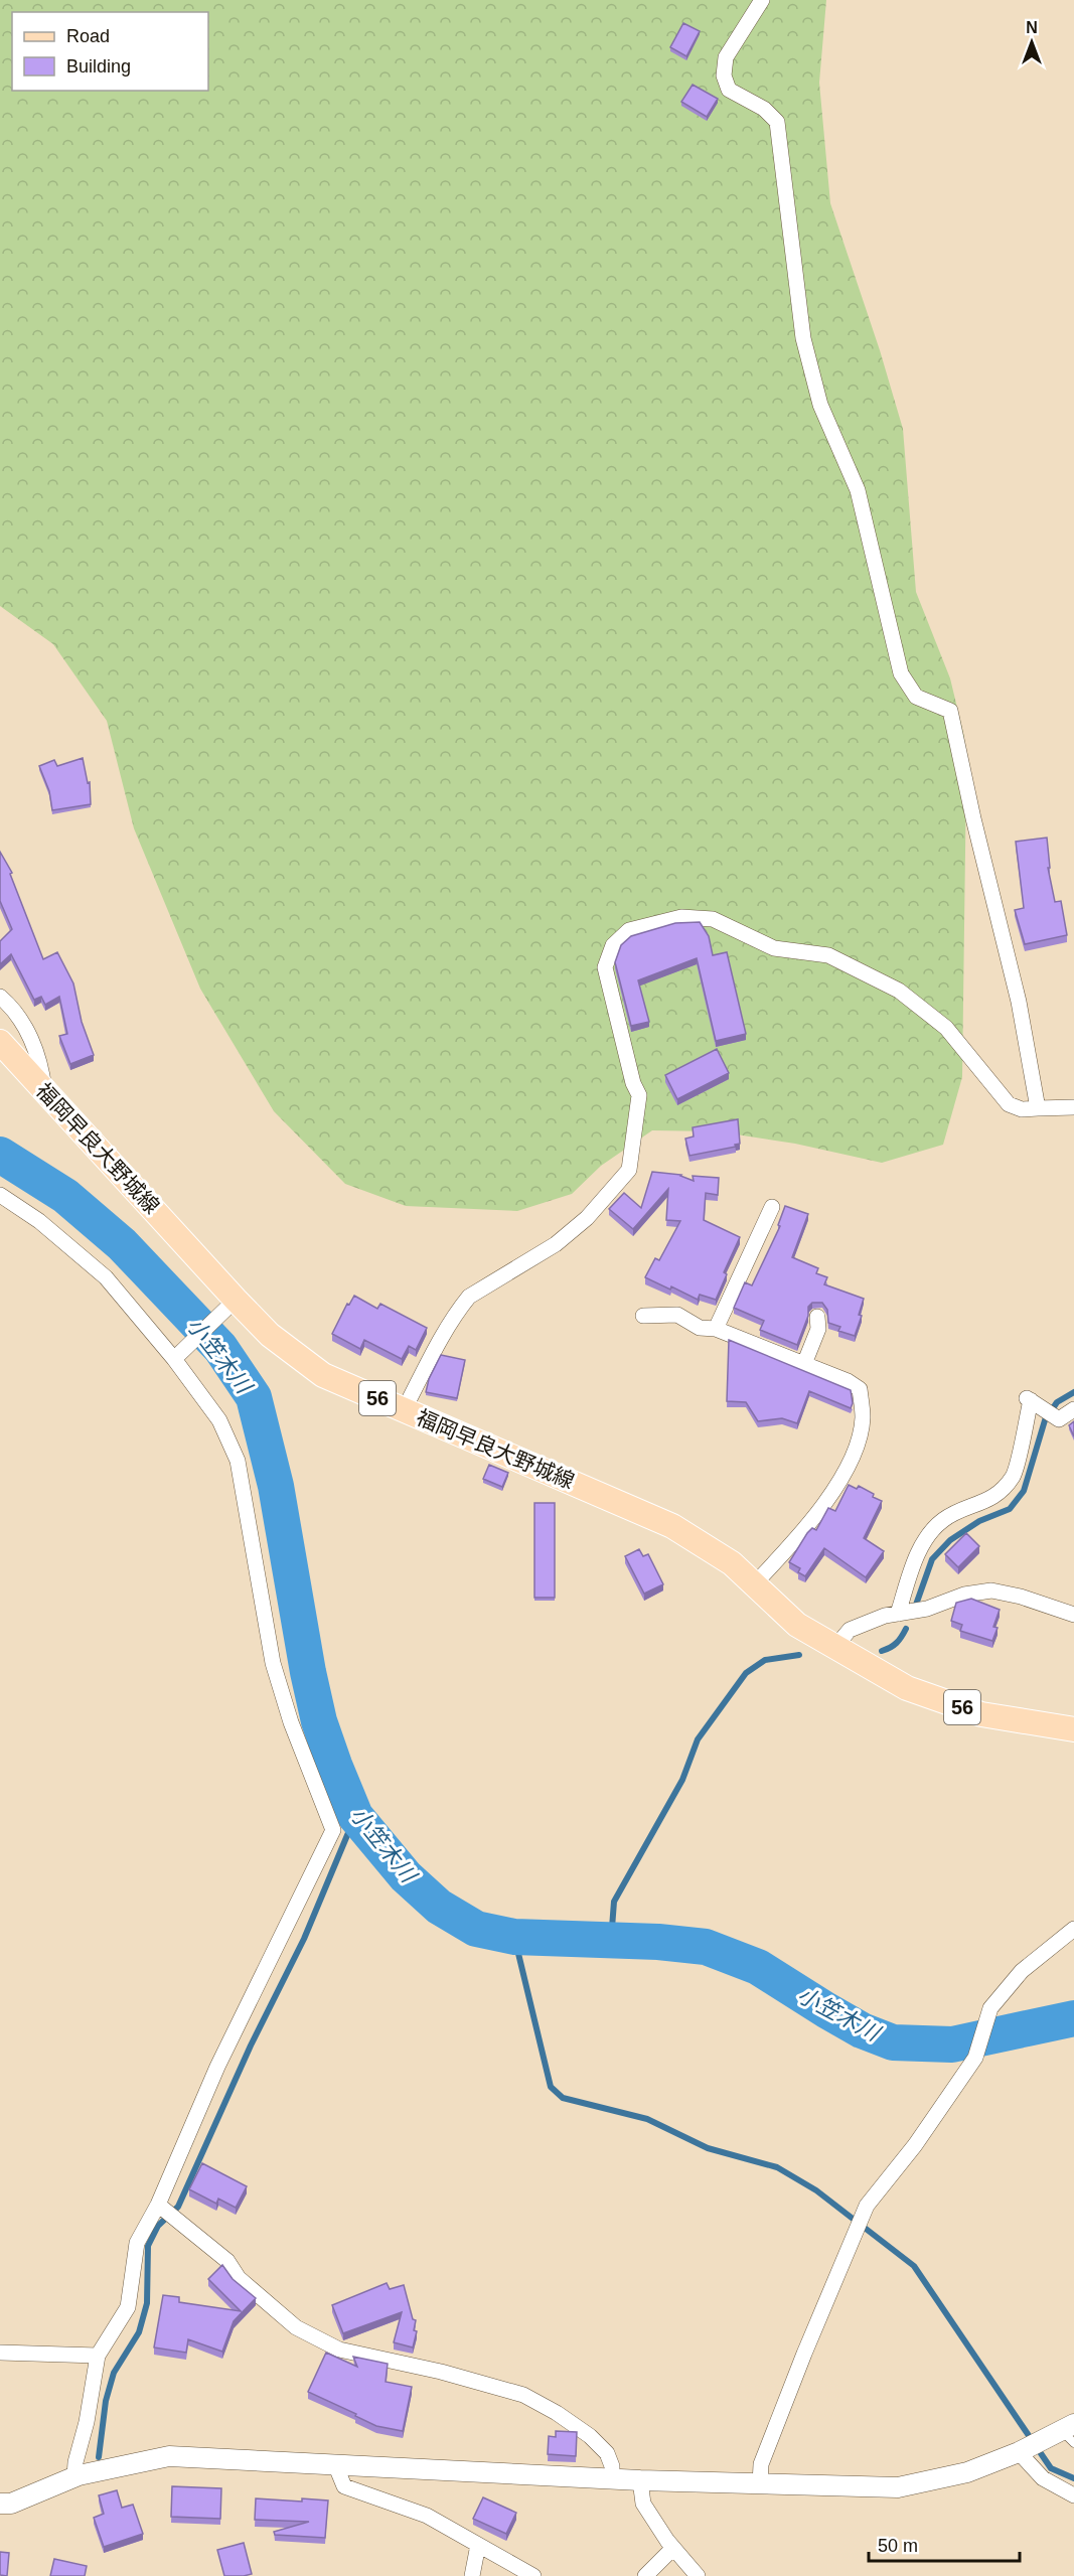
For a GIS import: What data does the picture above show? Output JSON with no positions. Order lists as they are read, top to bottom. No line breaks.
{"streets":{"main road":["福岡早良大野城線","56"]},"water":["小笠木川"],"legend":["Road","Building"],"scale_bar":"50 m","north":"top"}
